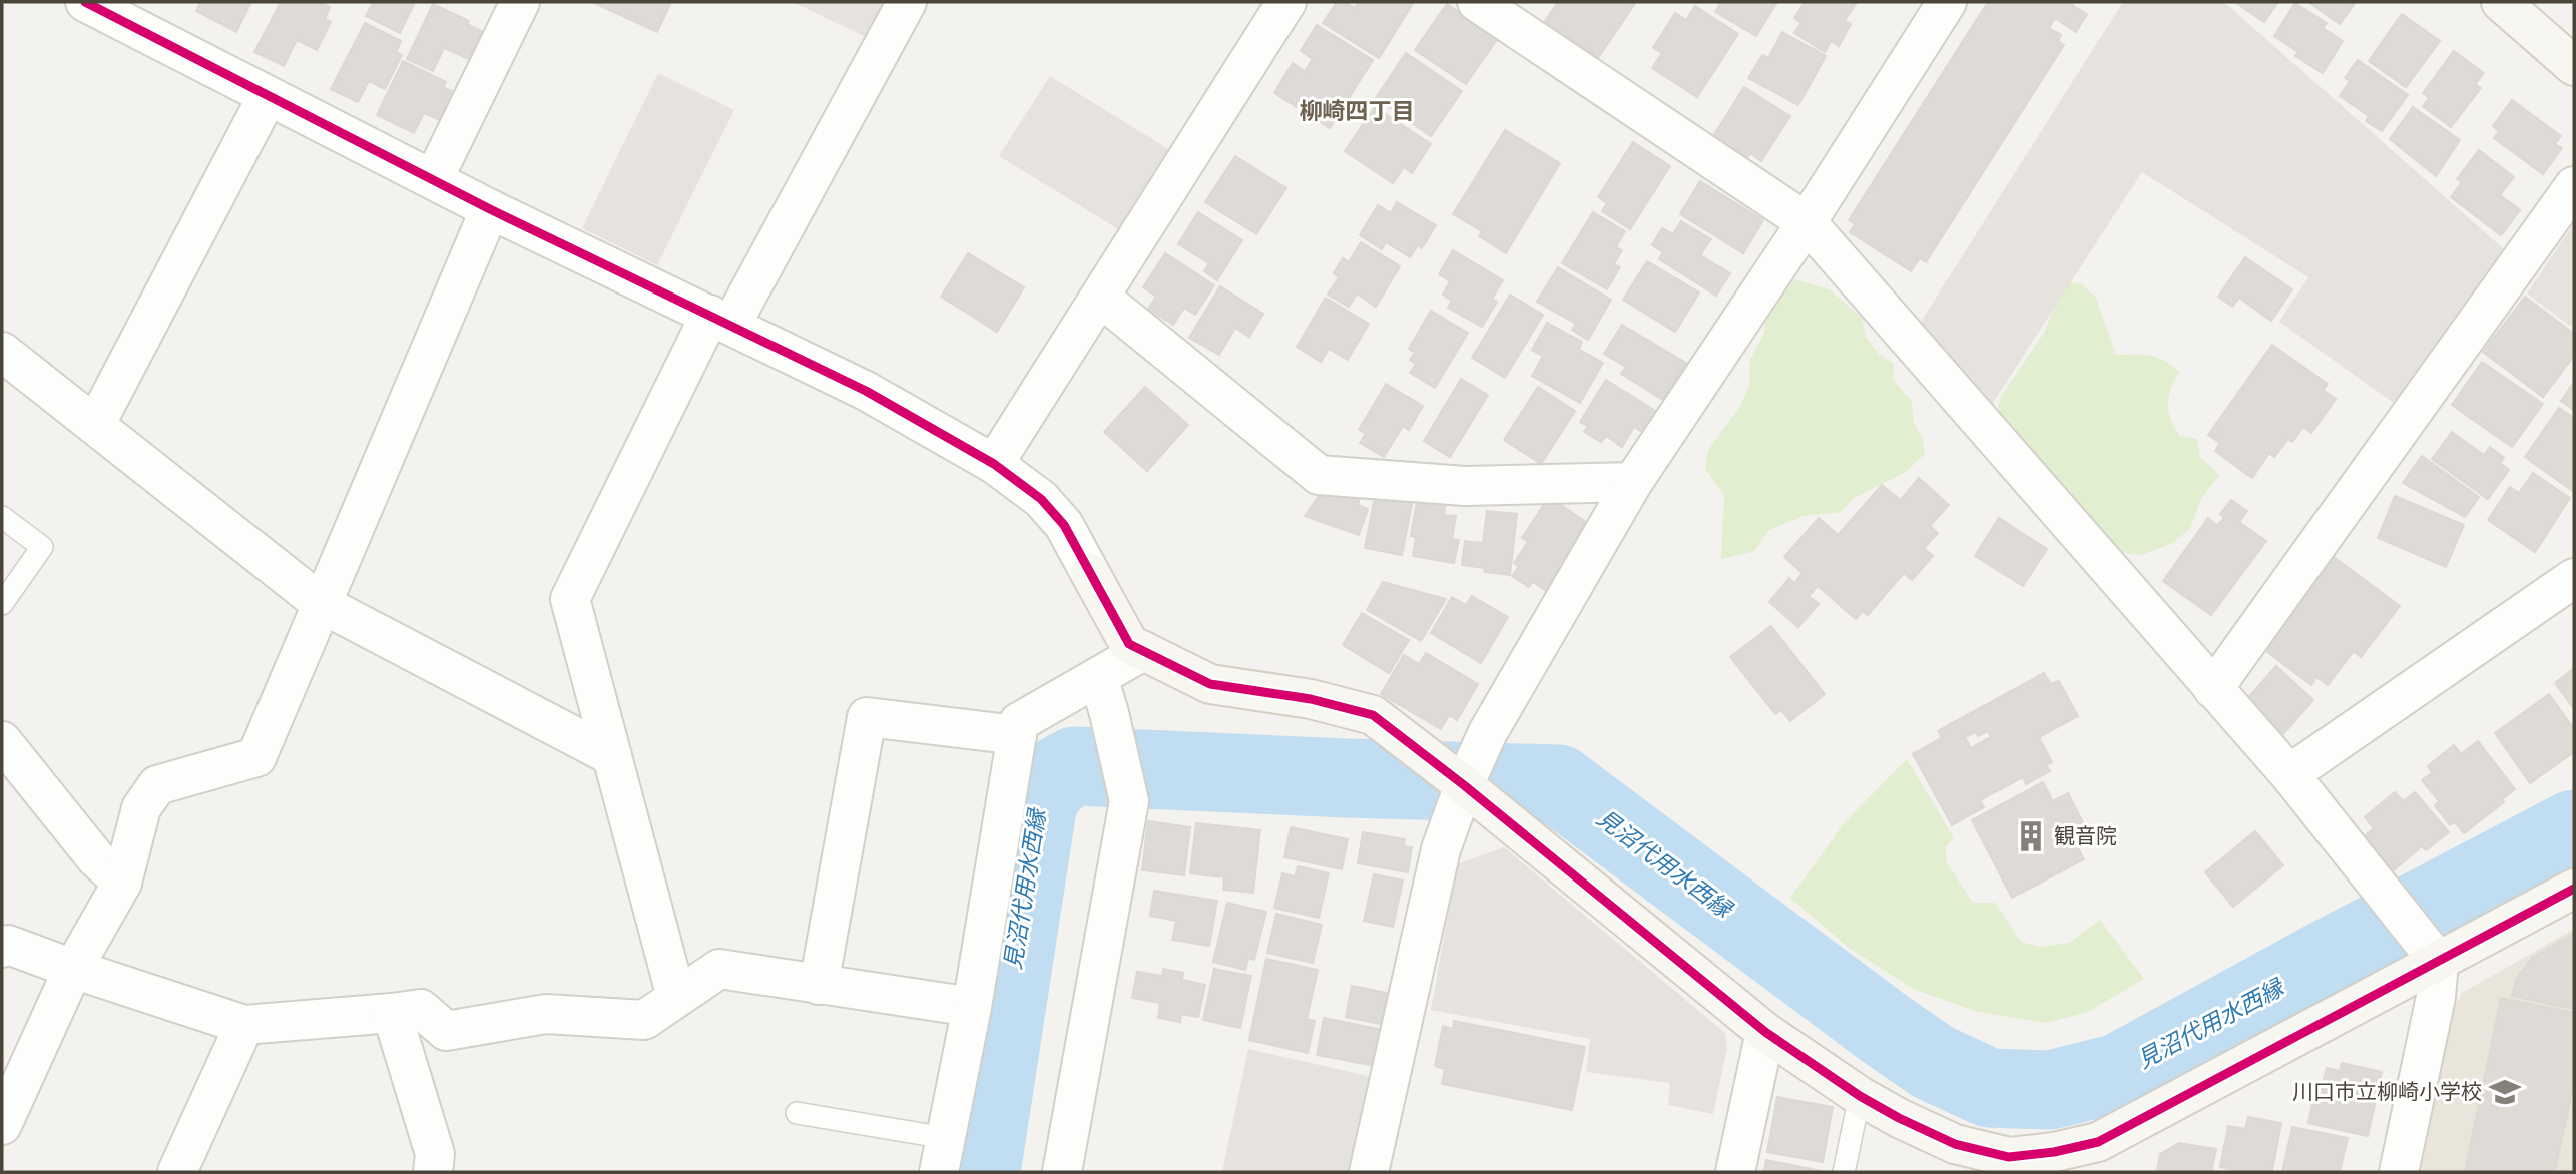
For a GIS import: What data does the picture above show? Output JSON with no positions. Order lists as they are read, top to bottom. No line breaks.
{"districts":["柳崎四丁目"],"water":["見沼代用水西縁"],"places":{"building":["観音院"],"school or university":["川口市立柳崎小学校"]}}
